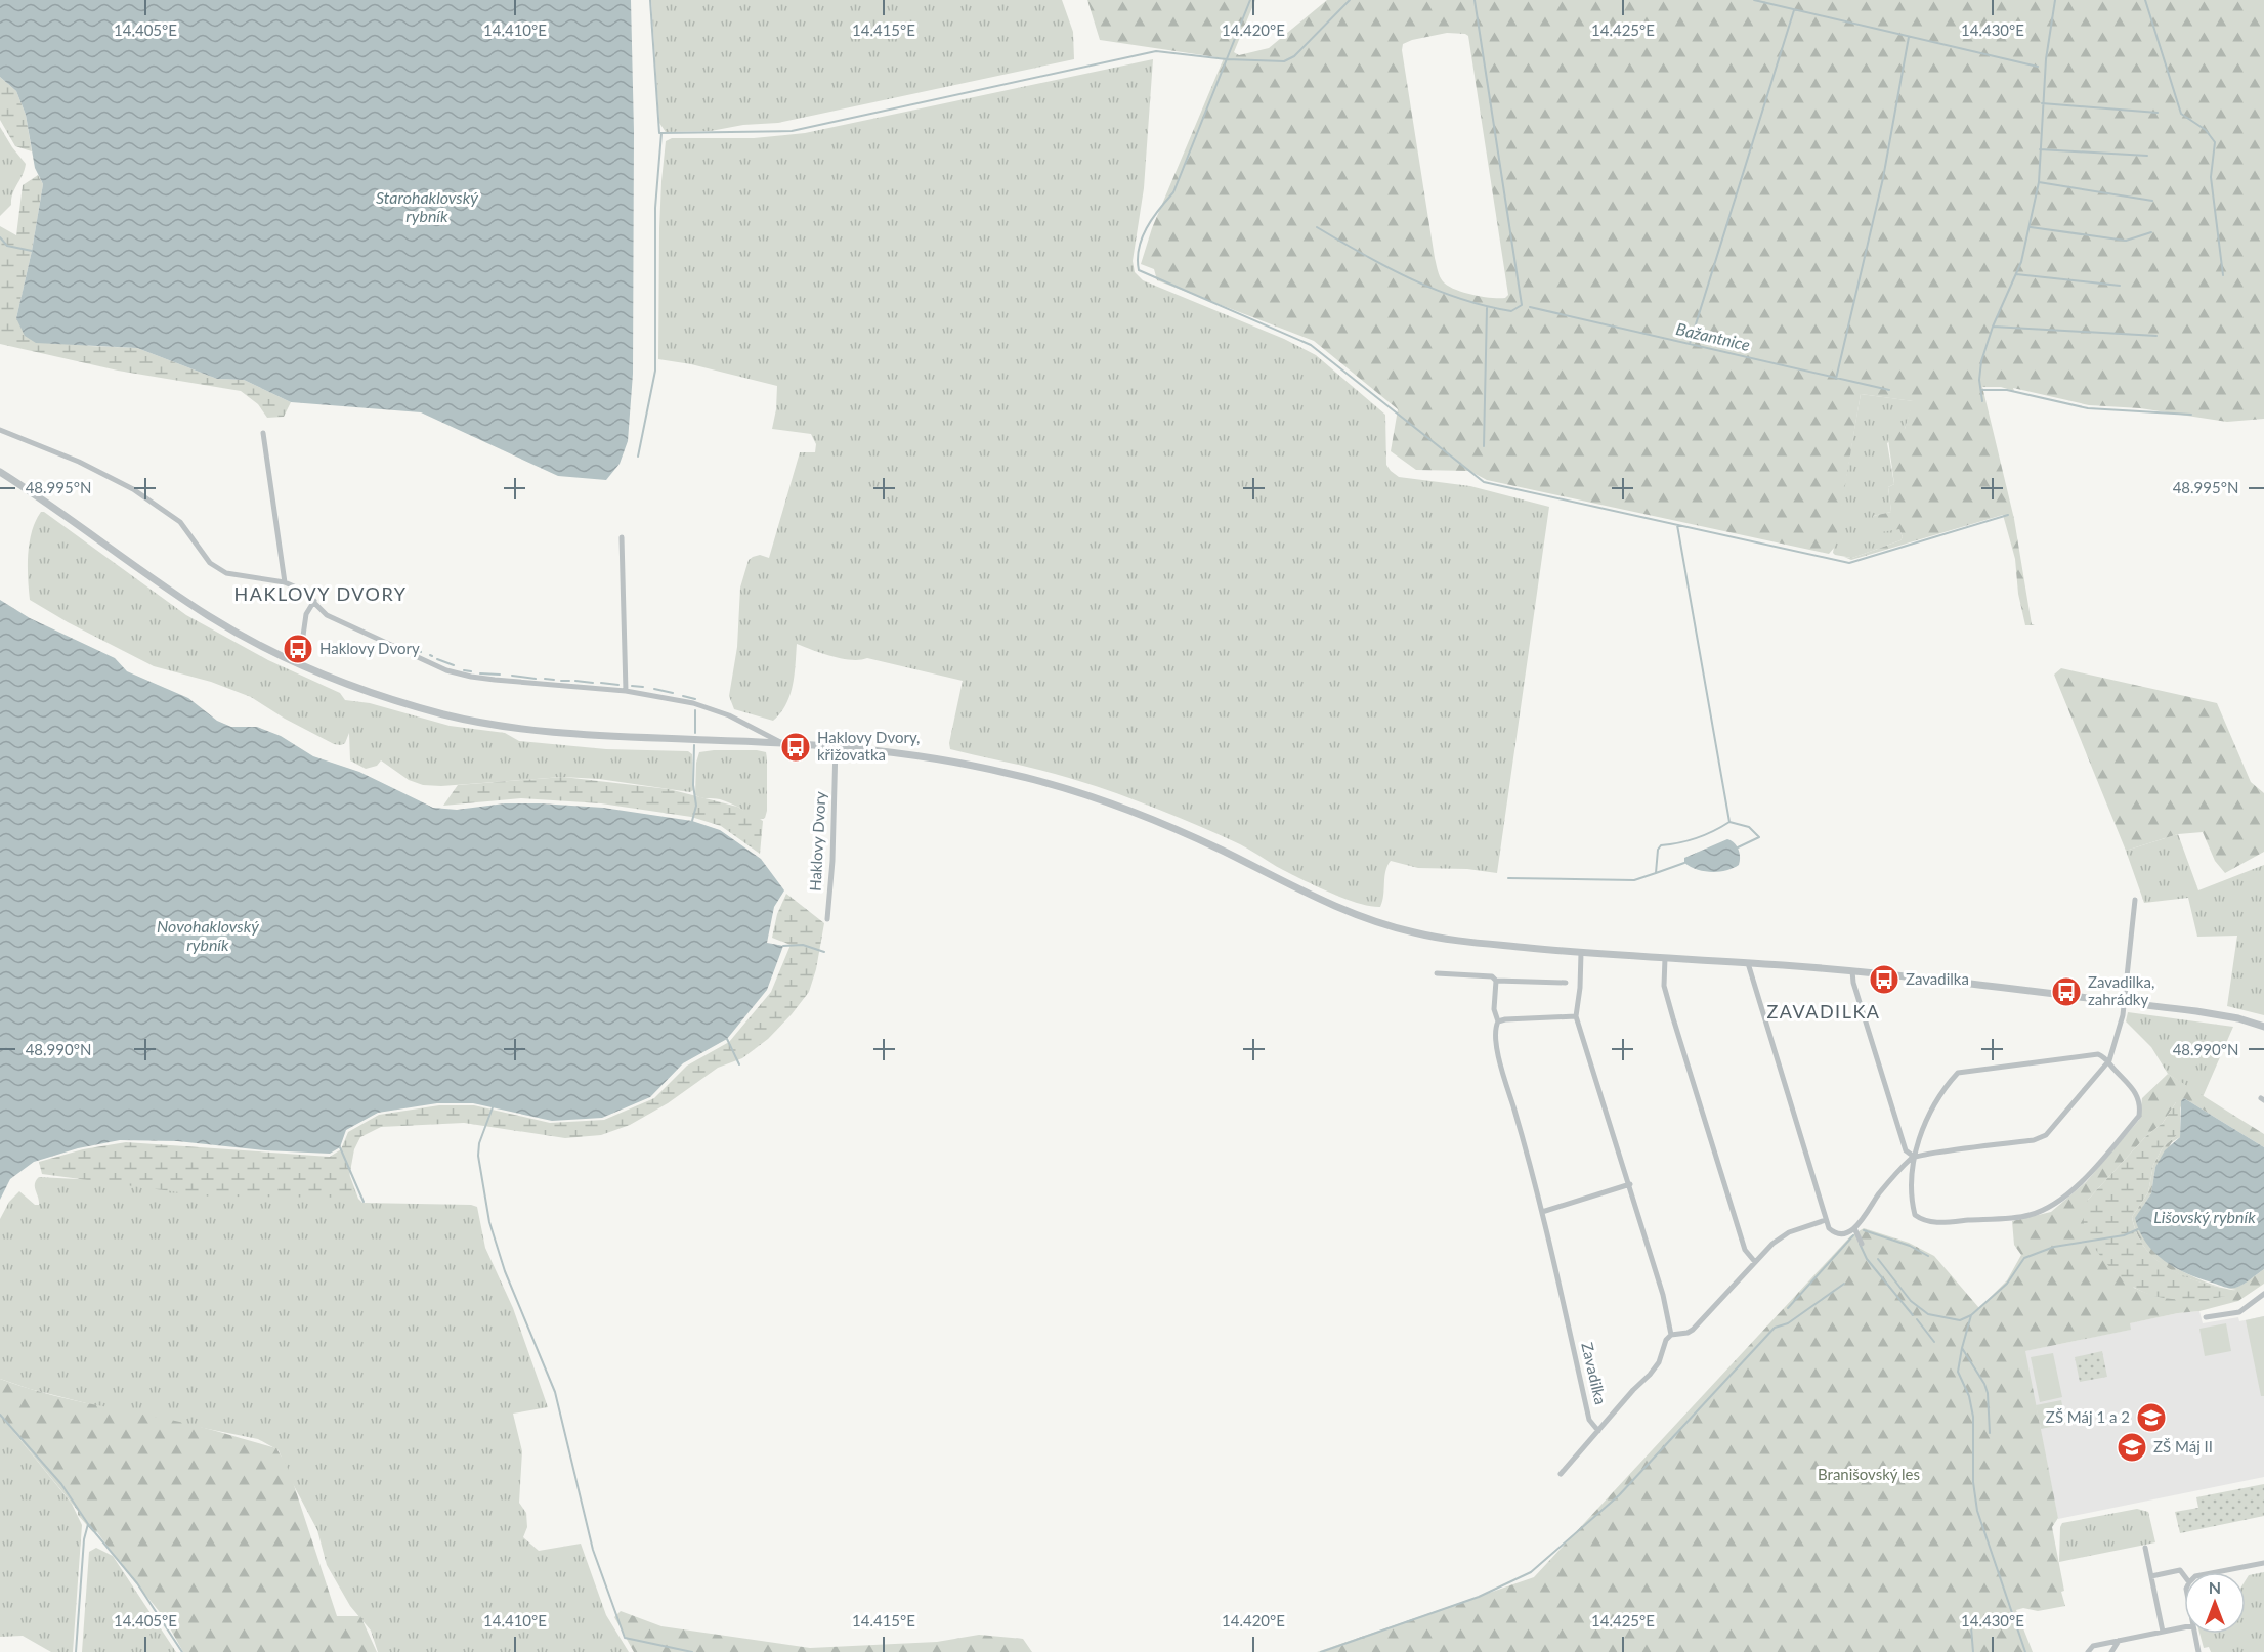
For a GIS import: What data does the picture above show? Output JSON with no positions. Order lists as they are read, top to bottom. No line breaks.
{"streets":{"street":["Haklovy Dvory","Zavadilka"]},"districts":["HAKLOVY DVORY","ZAVADILKA"],"water":["Starohaklovský rybník","Bažantnice","Novohaklovský rybník","Lišovský rybník"],"parks":["Branišovský les"],"places":{"bus stop":["Haklovy Dvory","Haklovy Dvory, křižovatka","Zavadilka","Zavadilka, zahrádky"],"school or university":["ZŠ Máj 1 a 2","ZŠ Máj II"]},"north":"top","coordinates":["14.405°E","14.410°E","14.415°E","14.420°E","14.425°E","14.430°E","48.995°N","48.990°N"]}
